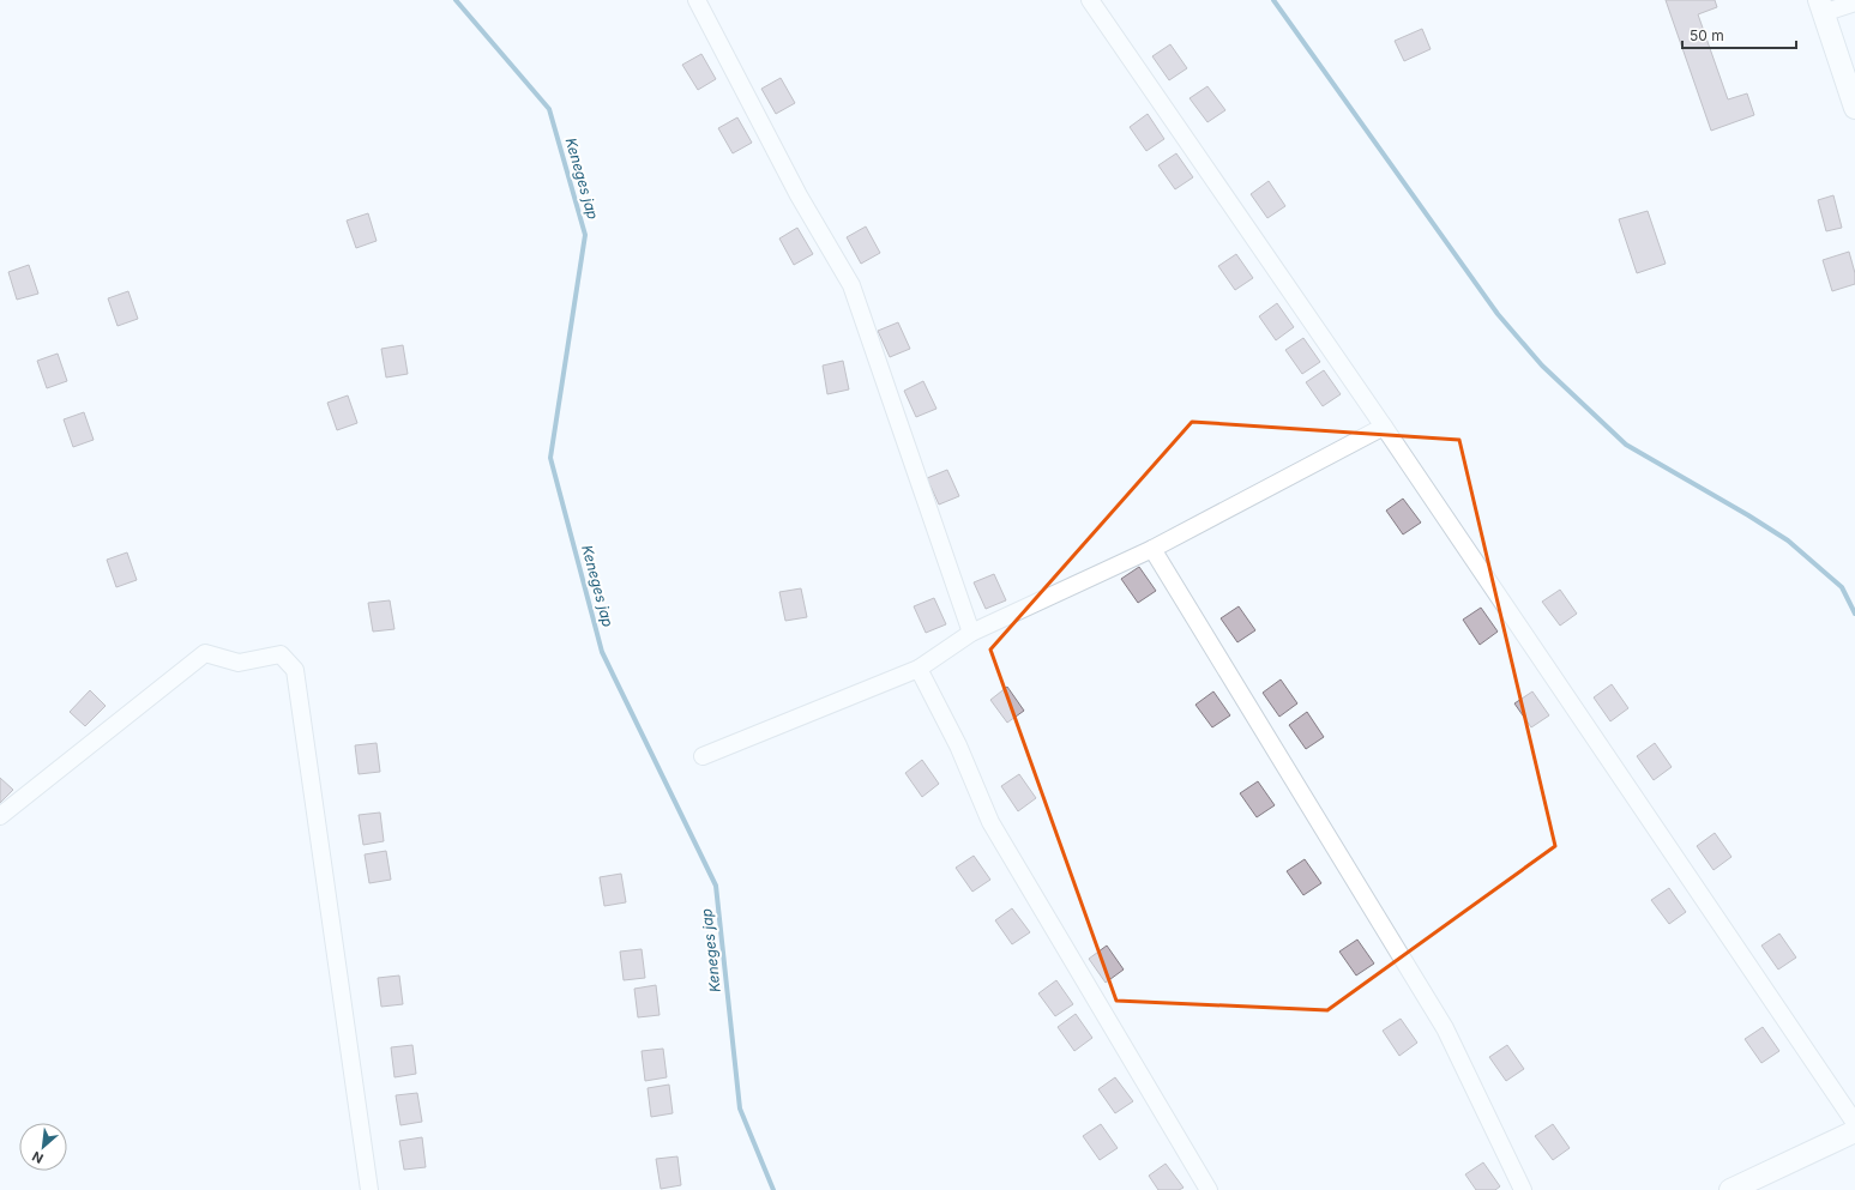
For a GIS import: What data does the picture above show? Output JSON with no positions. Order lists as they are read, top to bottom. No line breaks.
{"water":["Keneges jap"],"scale_bar":"50 m","north":"bottom left"}
